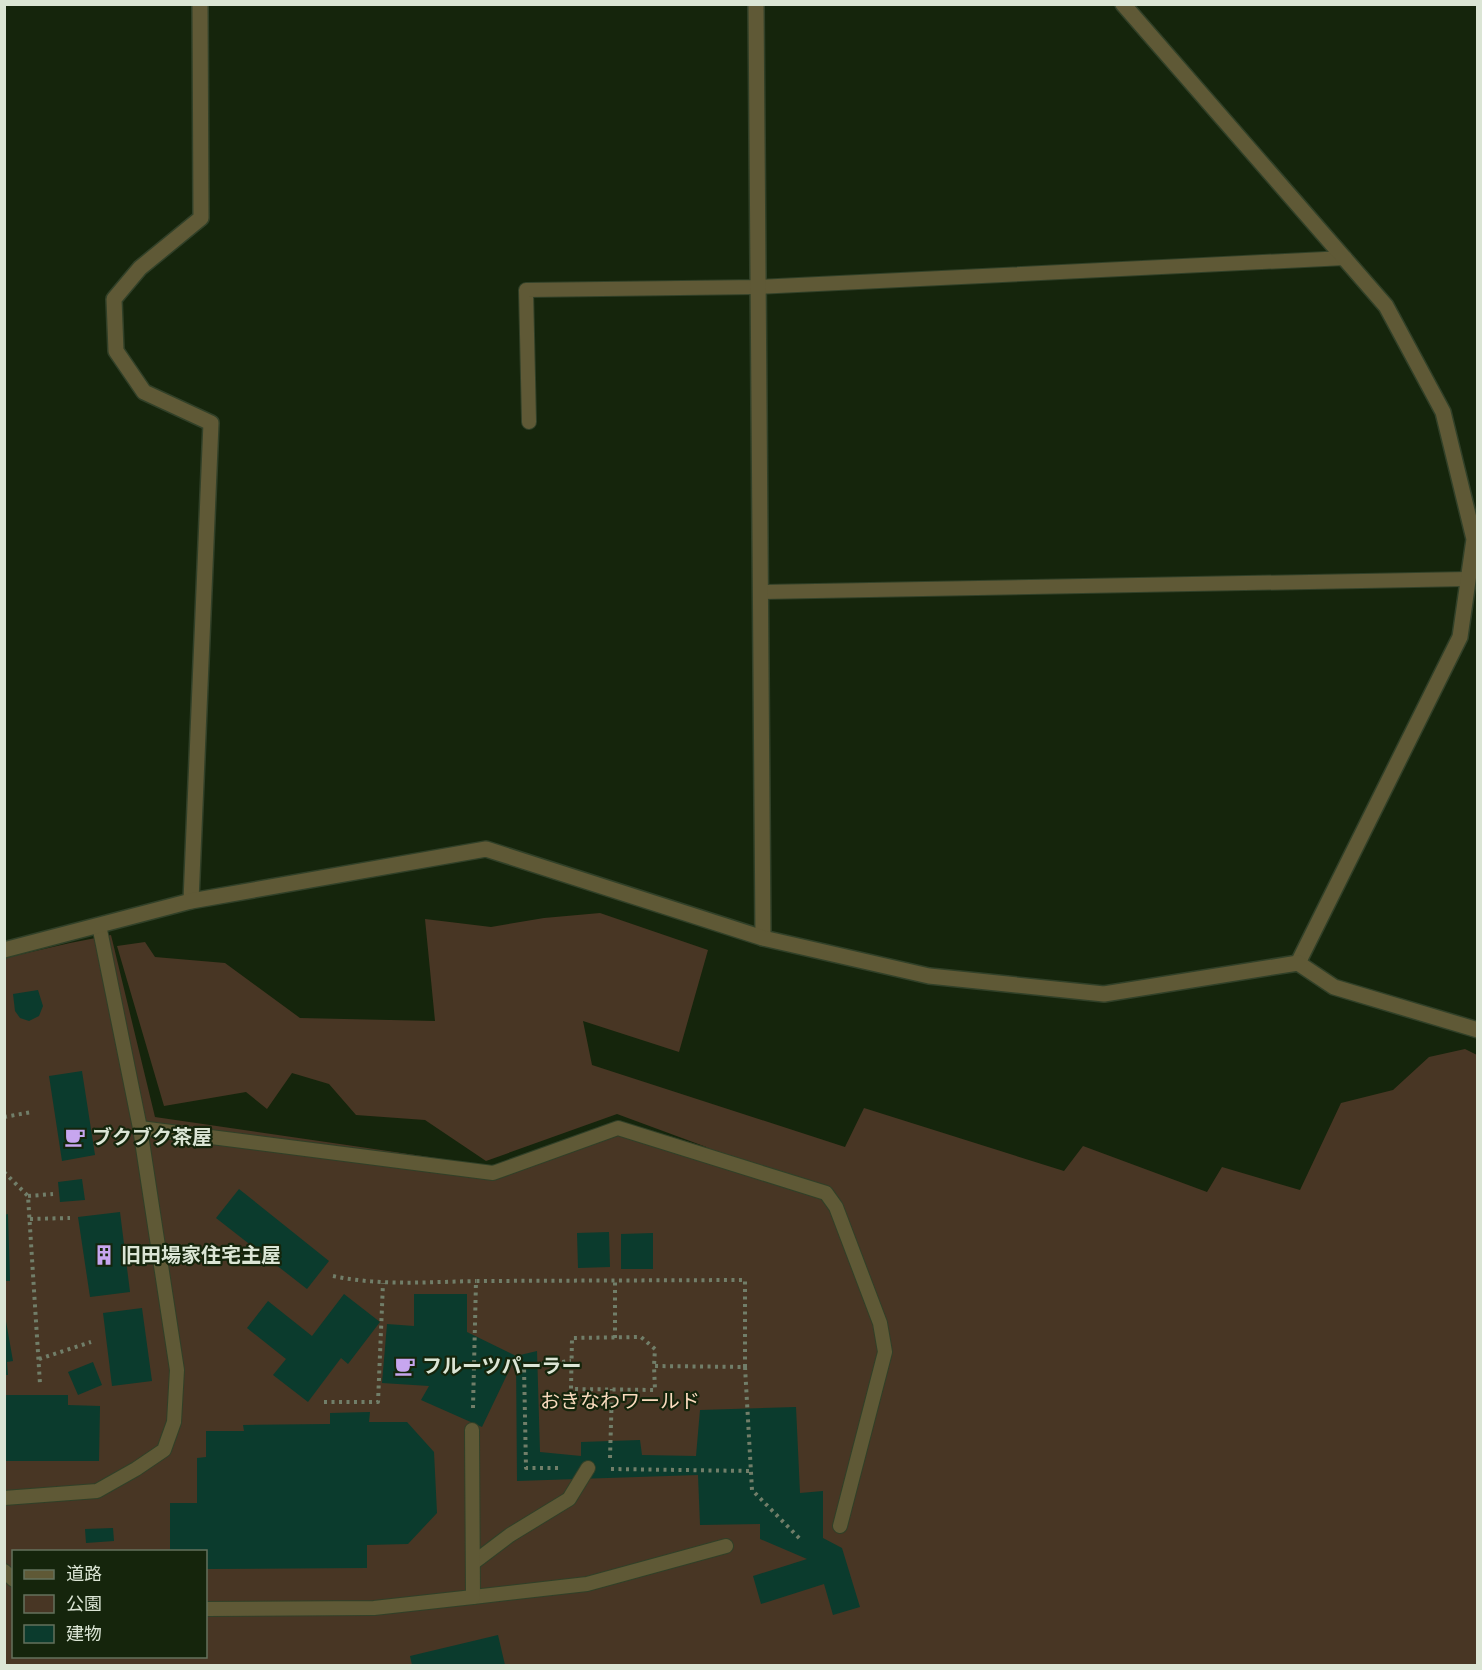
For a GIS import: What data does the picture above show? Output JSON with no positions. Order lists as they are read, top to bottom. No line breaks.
{"parks":["おきなわワールド"],"places":{"cafe":["ブクブク茶屋","フルーツパーラー"],"building":["旧田場家住宅主屋"]},"legend":["道路","公園","建物"]}
